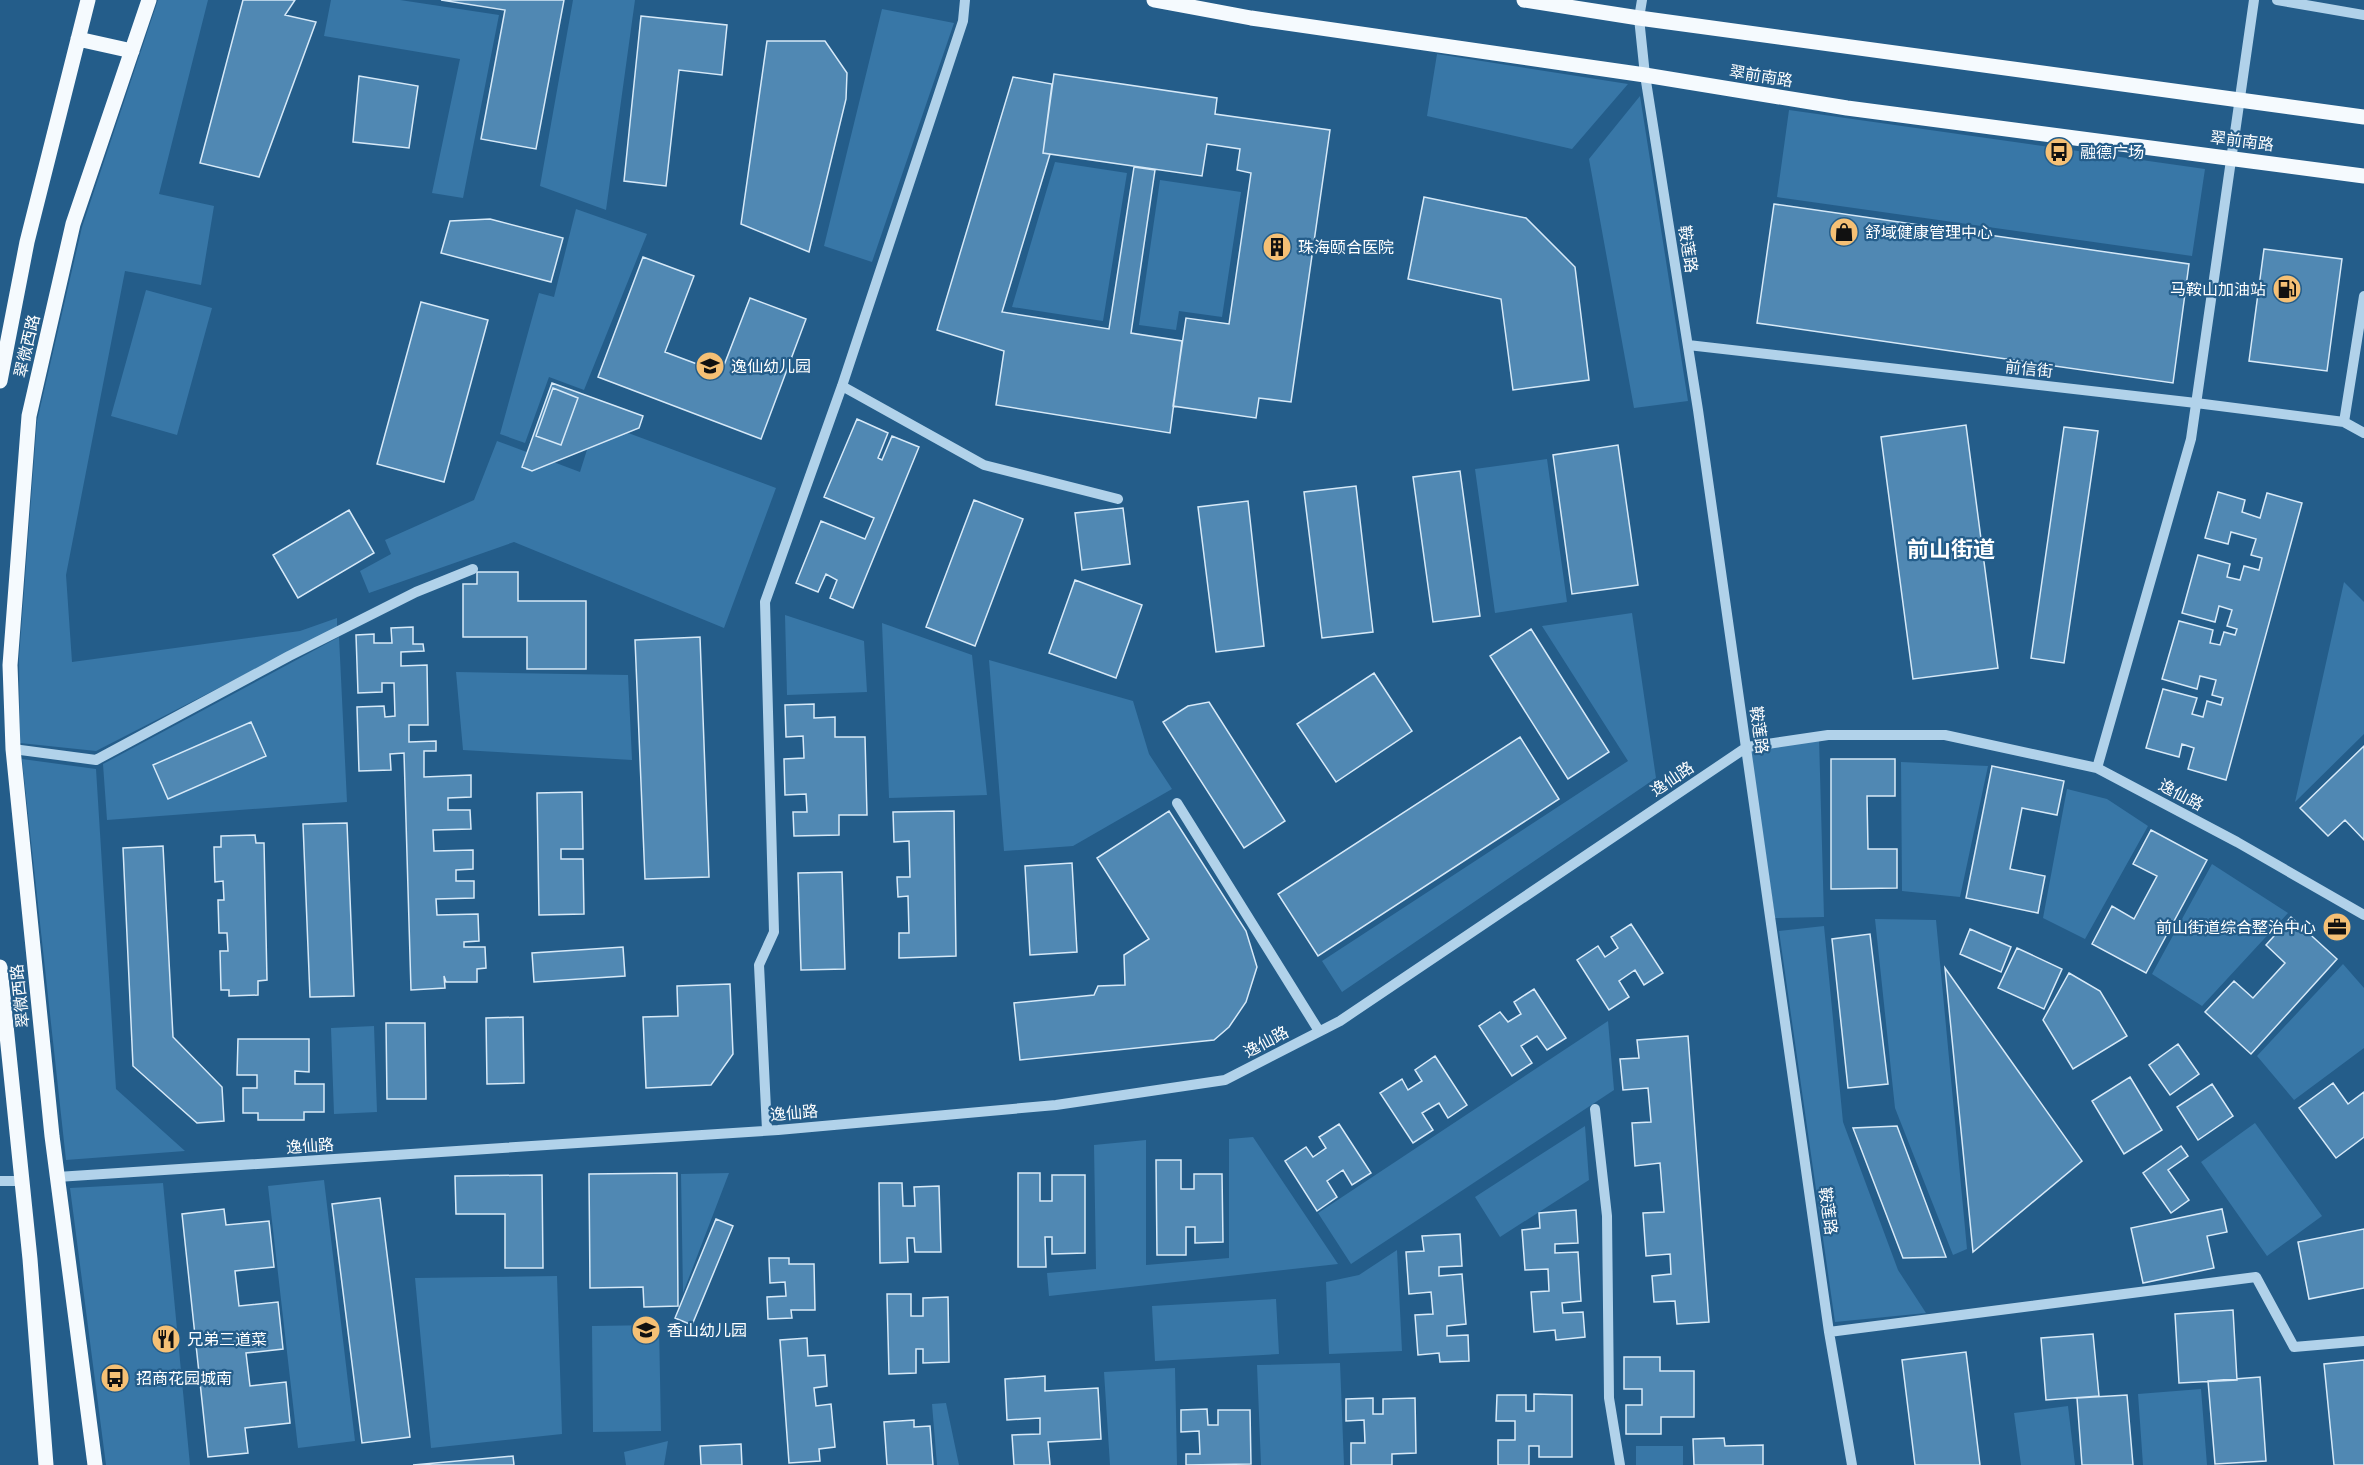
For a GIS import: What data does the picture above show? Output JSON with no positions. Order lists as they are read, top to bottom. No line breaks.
{"streets":{"main road":["翠前南路","翠微西路"],"street":["鞍莲路","前信街","逸仙路"]},"crossings":[["翠前南路","鞍莲路"],["鞍莲路","前信街"],["鞍莲路","逸仙路"],["翠微西路","逸仙路"]],"districts":["前山街道"],"places":{"bus stop":["融德广场","招商花园城南"],"shop":["舒域健康管理中心"],"building":["珠海颐合医院"],"fuel station":["马鞍山加油站"],"school or university":["逸仙幼儿园","香山幼儿园"],"office":["前山街道综合整治中心"],"restaurant":["兄弟三道菜"]}}
